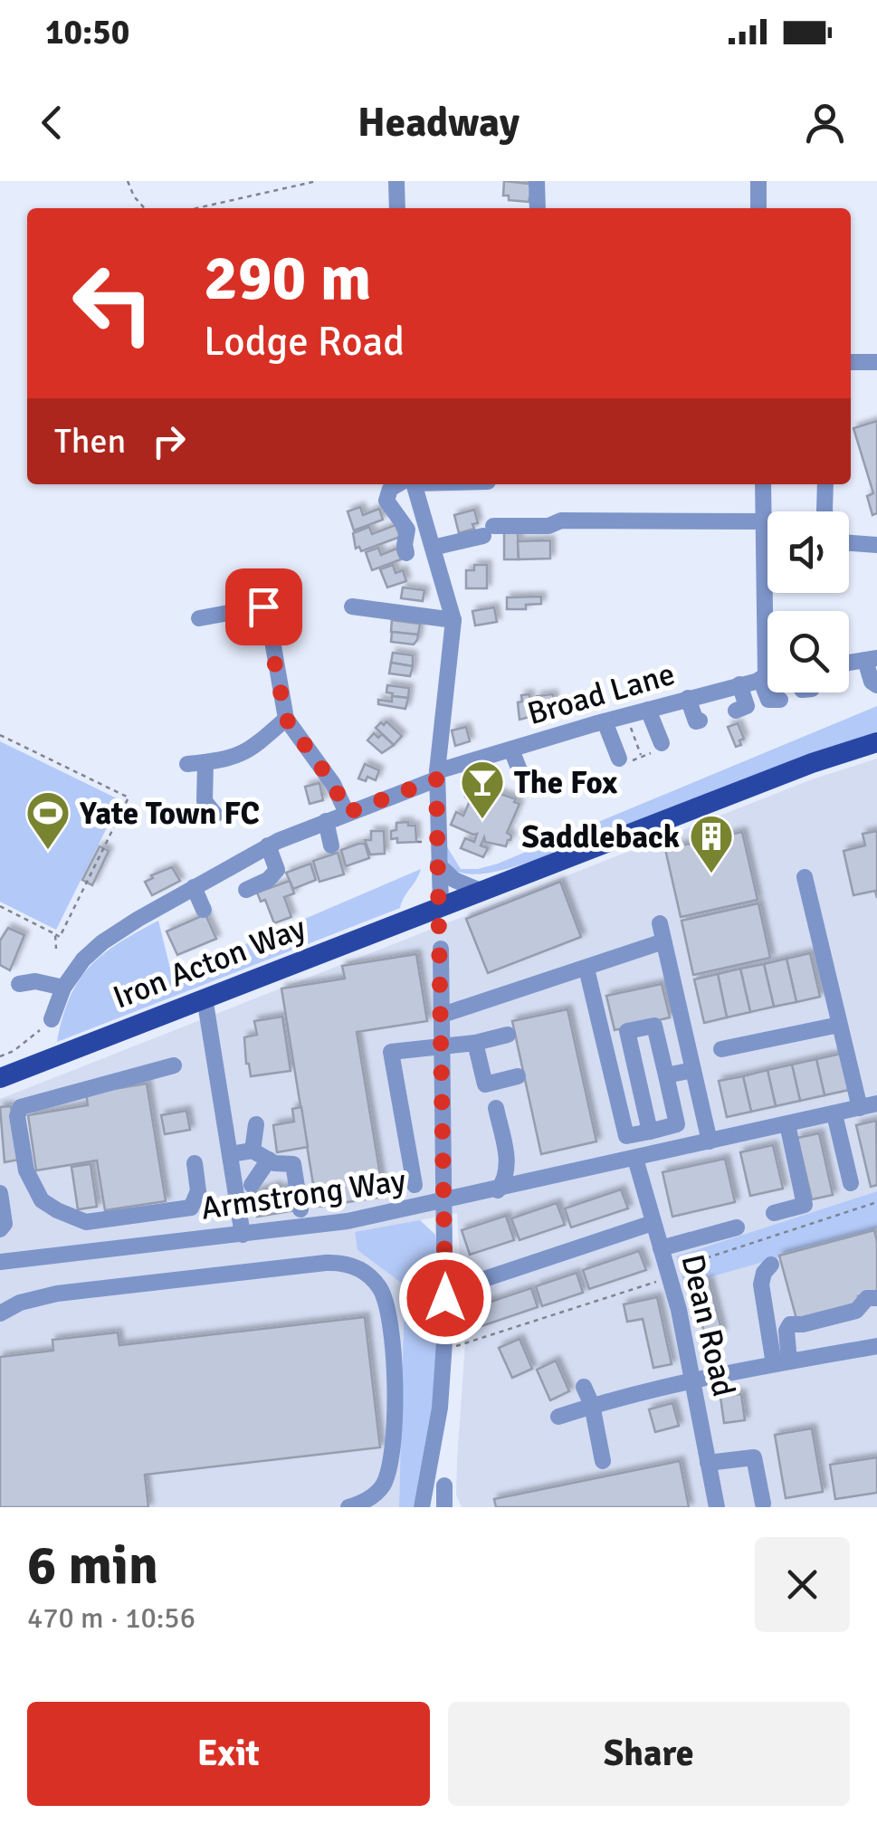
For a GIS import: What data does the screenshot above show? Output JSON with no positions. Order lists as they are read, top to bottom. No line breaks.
{"streets":{"main road":["Iron Acton Way"],"street":["Broad Lane","Armstrong Way","Dean Road"]},"crossings":[["Armstrong Way","Dean Road"]],"places":{"bar":["The Fox"],"sports":["Yate Town FC"],"building":["Saddleback"]},"page":{"status":"10:50","header":"Headway","turn":["290 m","Lodge Road"],"then":"Then","heading":["6 min","470 m · 10:56"],"buttons":["Exit","Share"]}}
